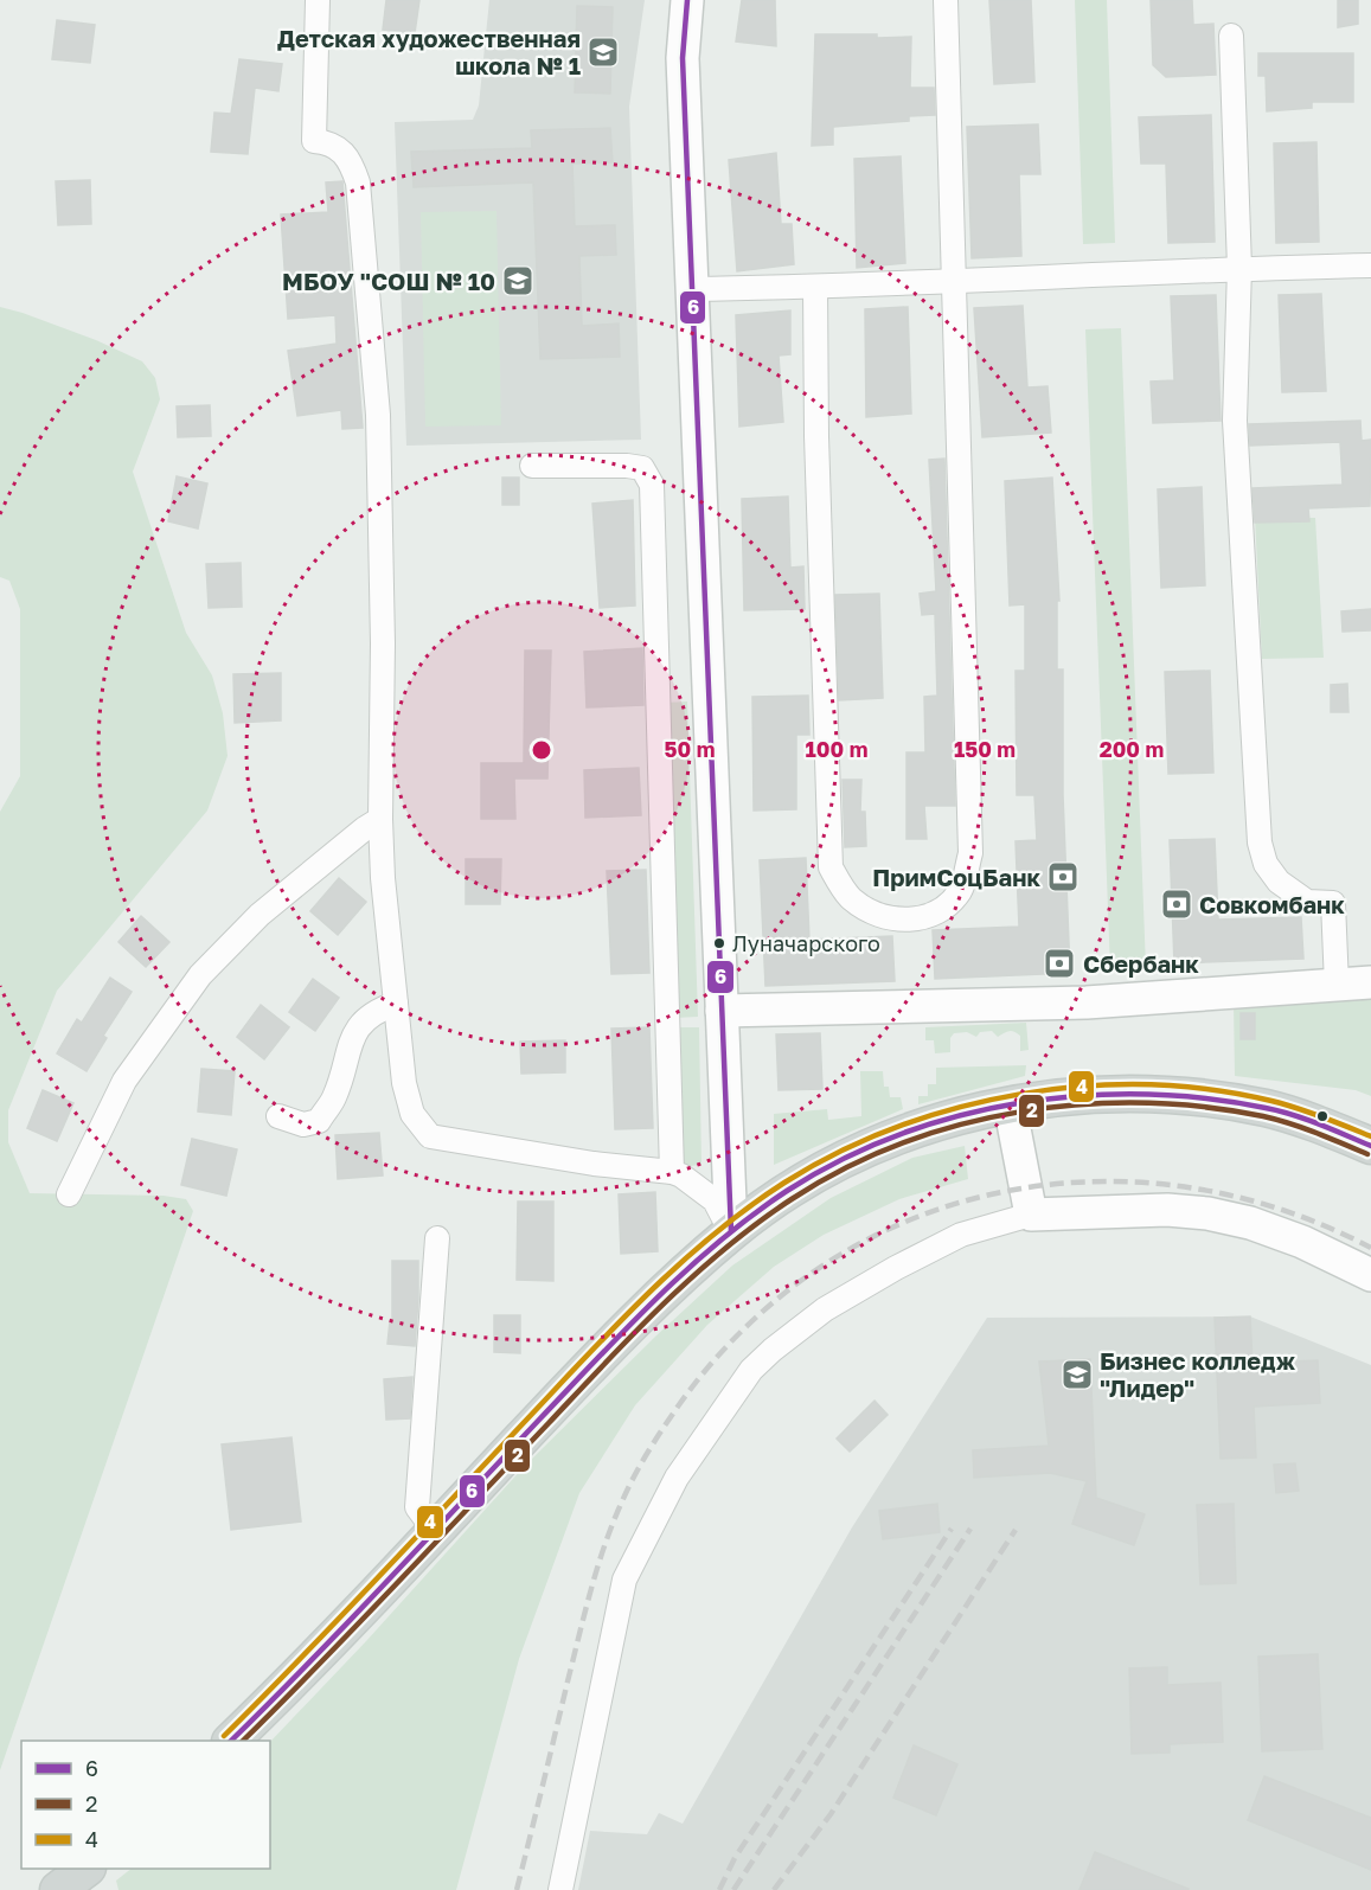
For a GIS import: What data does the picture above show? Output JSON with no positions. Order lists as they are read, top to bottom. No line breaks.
{"places":{"school or university":["Детская художественная школа № 1","МБОУ \"СОШ № 10","Бизнес колледж \"Лидер\""],"bank":["ПримСоцБанк","Совкомбанк","Сбербанк"],"other":["Луначарского"]},"lines":["transit line 6","transit line 4","transit line 2"],"legend":["6","2","4"],"rings":["50 m","100 m","150 m","200 m"]}
